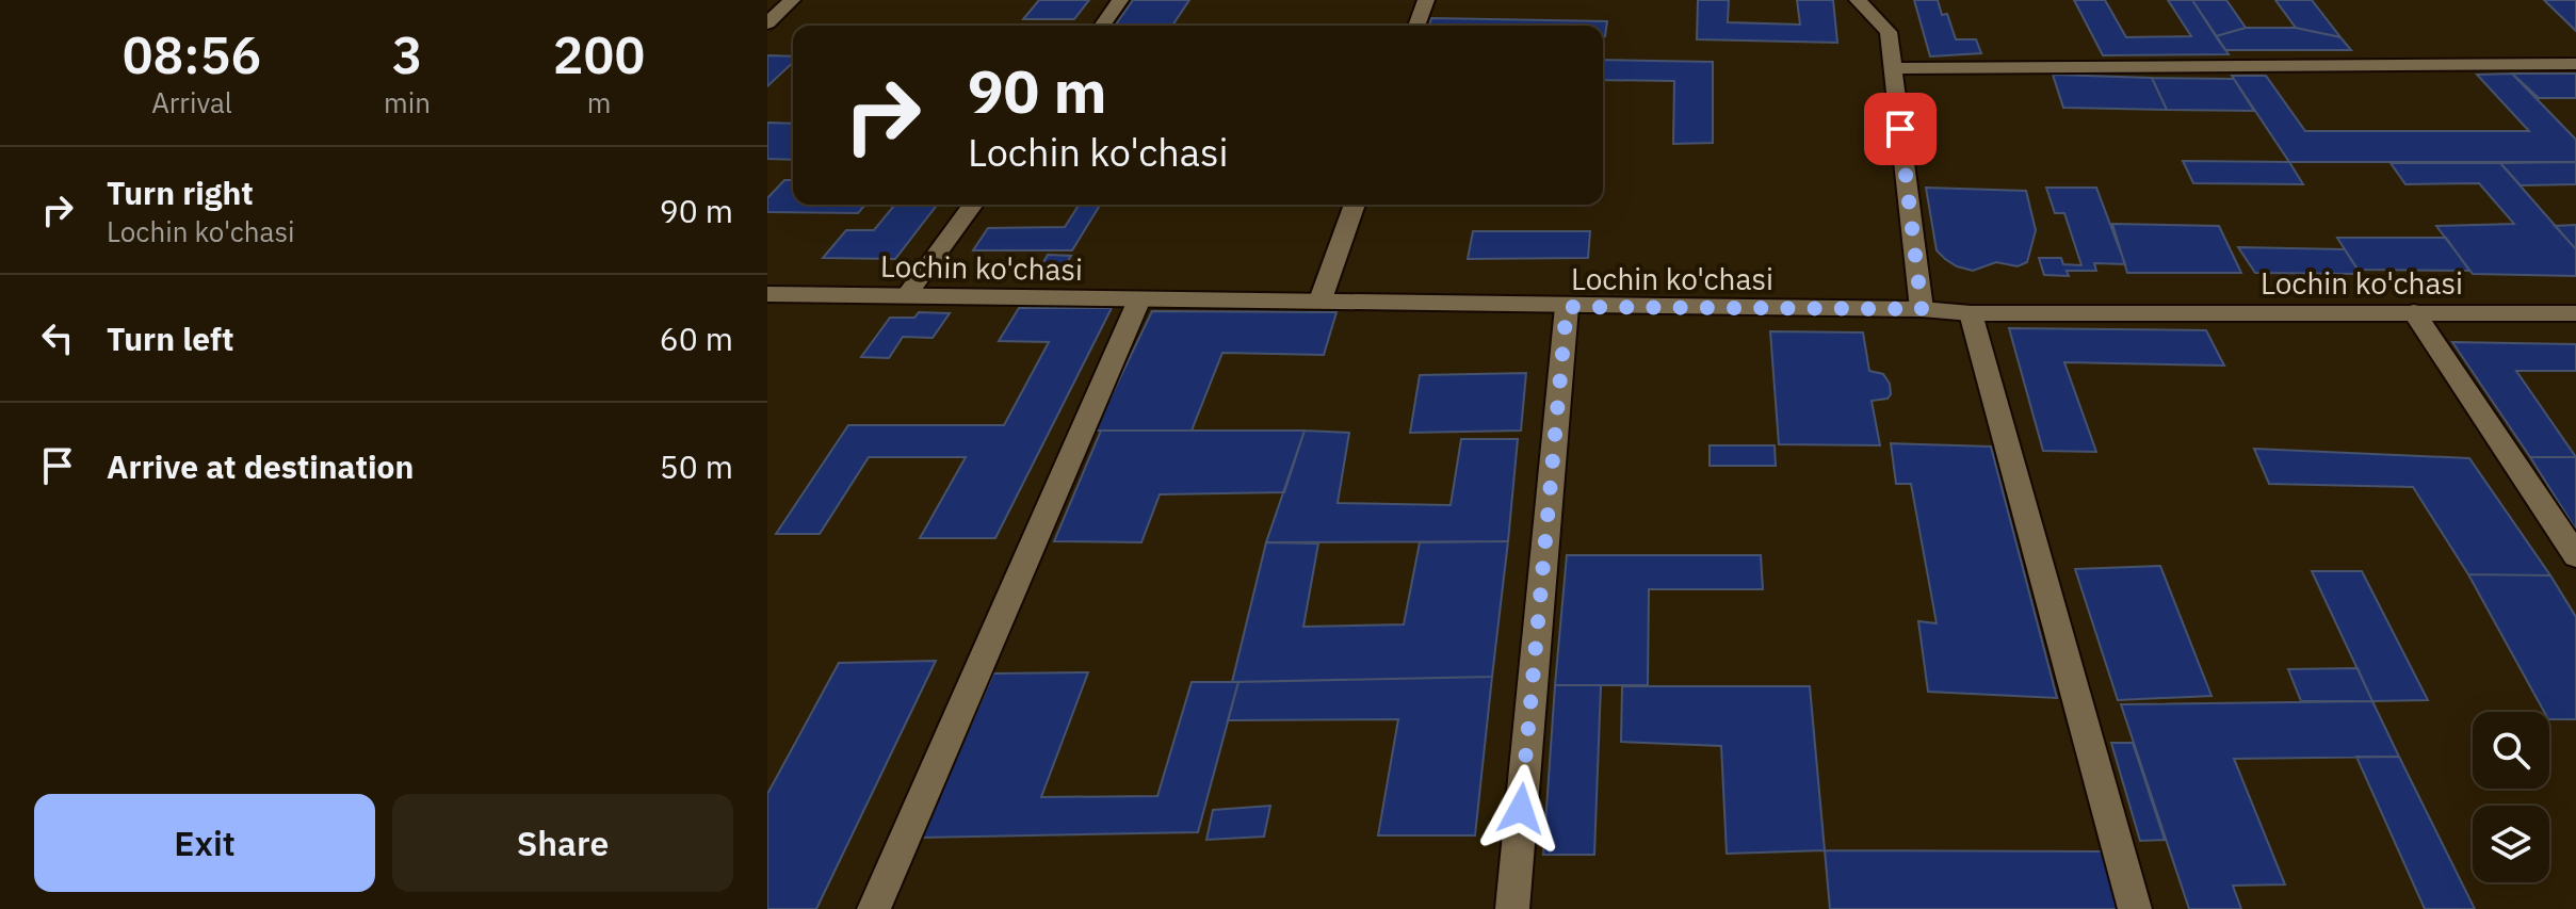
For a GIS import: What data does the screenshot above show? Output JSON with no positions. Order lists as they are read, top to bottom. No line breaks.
{"streets":{"street":["Lochin ko'chasi"]},"page":{"eta":["08:56","Arrival","3","min","200","m"],"turn":["90 m","Lochin ko'chasi"],"list":[{"name":"Turn right","note":"Lochin ko'chasi","value":"90 m"},{"name":"Turn left","value":"60 m"},{"name":"Arrive at destination","value":"50 m"}],"buttons":["Exit","Share"]}}
